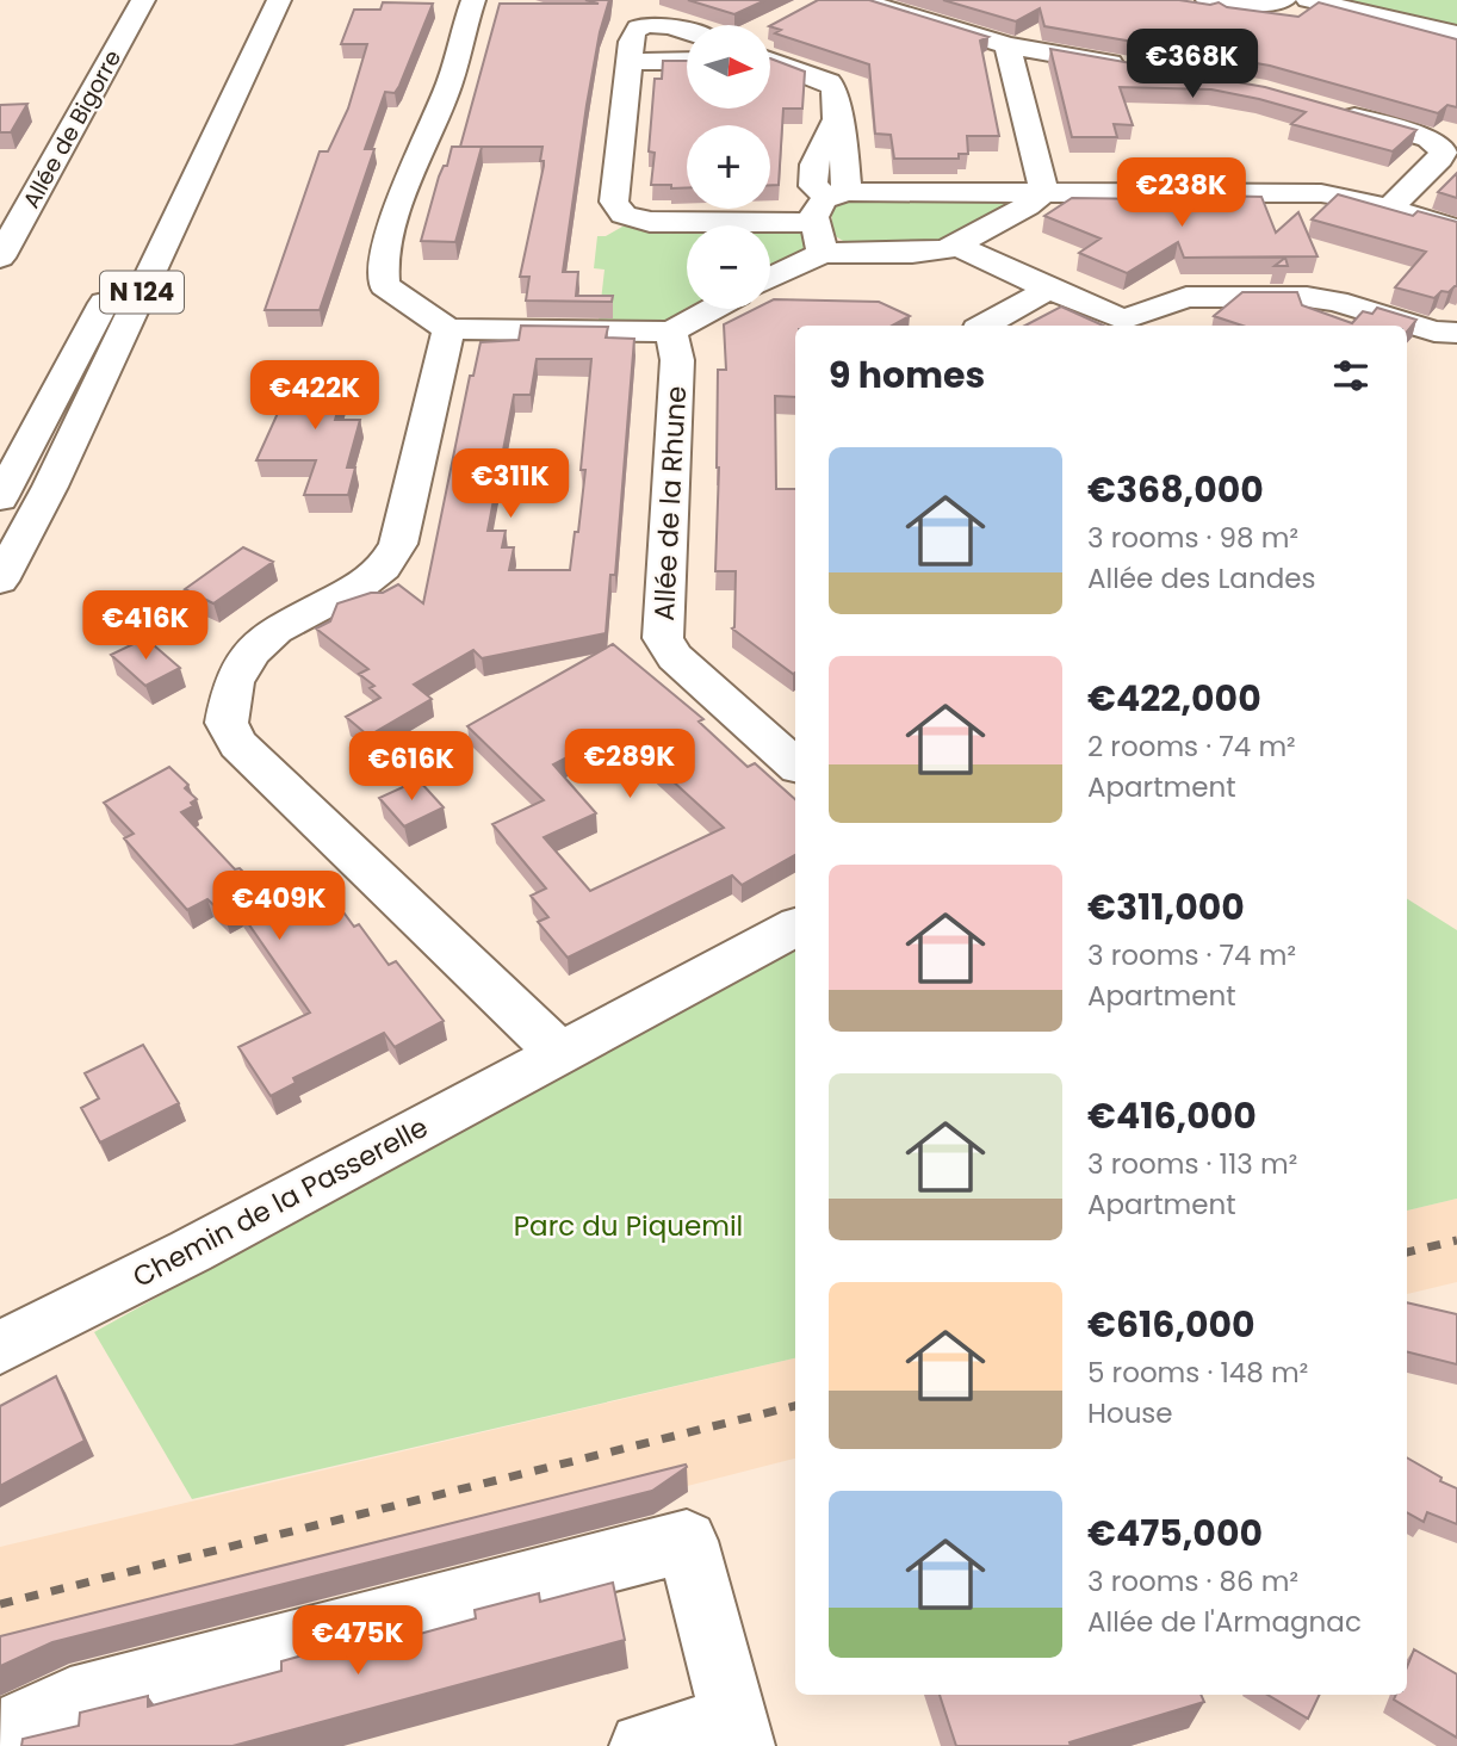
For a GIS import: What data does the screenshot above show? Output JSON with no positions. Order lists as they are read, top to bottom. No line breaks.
{"streets":{"main road":["Allée de Bigorre","N 124","Allée de la Rhune","Chemin de la Passerelle"]},"parks":["Parc du Piquemil"],"north":"right","page":{"map_buttons":["+","−"],"price":["€368K","€238K","€422K","€311K","€416K","€289K","€616K","€409K","€475K"],"heading":"9 homes","list":[{"name":"€368,000","note":"3 rooms · 98 m² · Allée des Landes"},{"name":"€422,000","note":"2 rooms · 74 m² · Apartment"},{"name":"€311,000","note":"3 rooms · 74 m² · Apartment"},{"name":"€416,000","note":"3 rooms · 113 m² · Apartment"},{"name":"€616,000","note":"5 rooms · 148 m² · House"},{"name":"€475,000","note":"3 rooms · 86 m² · Allée de l'Armagnac"}]}}
